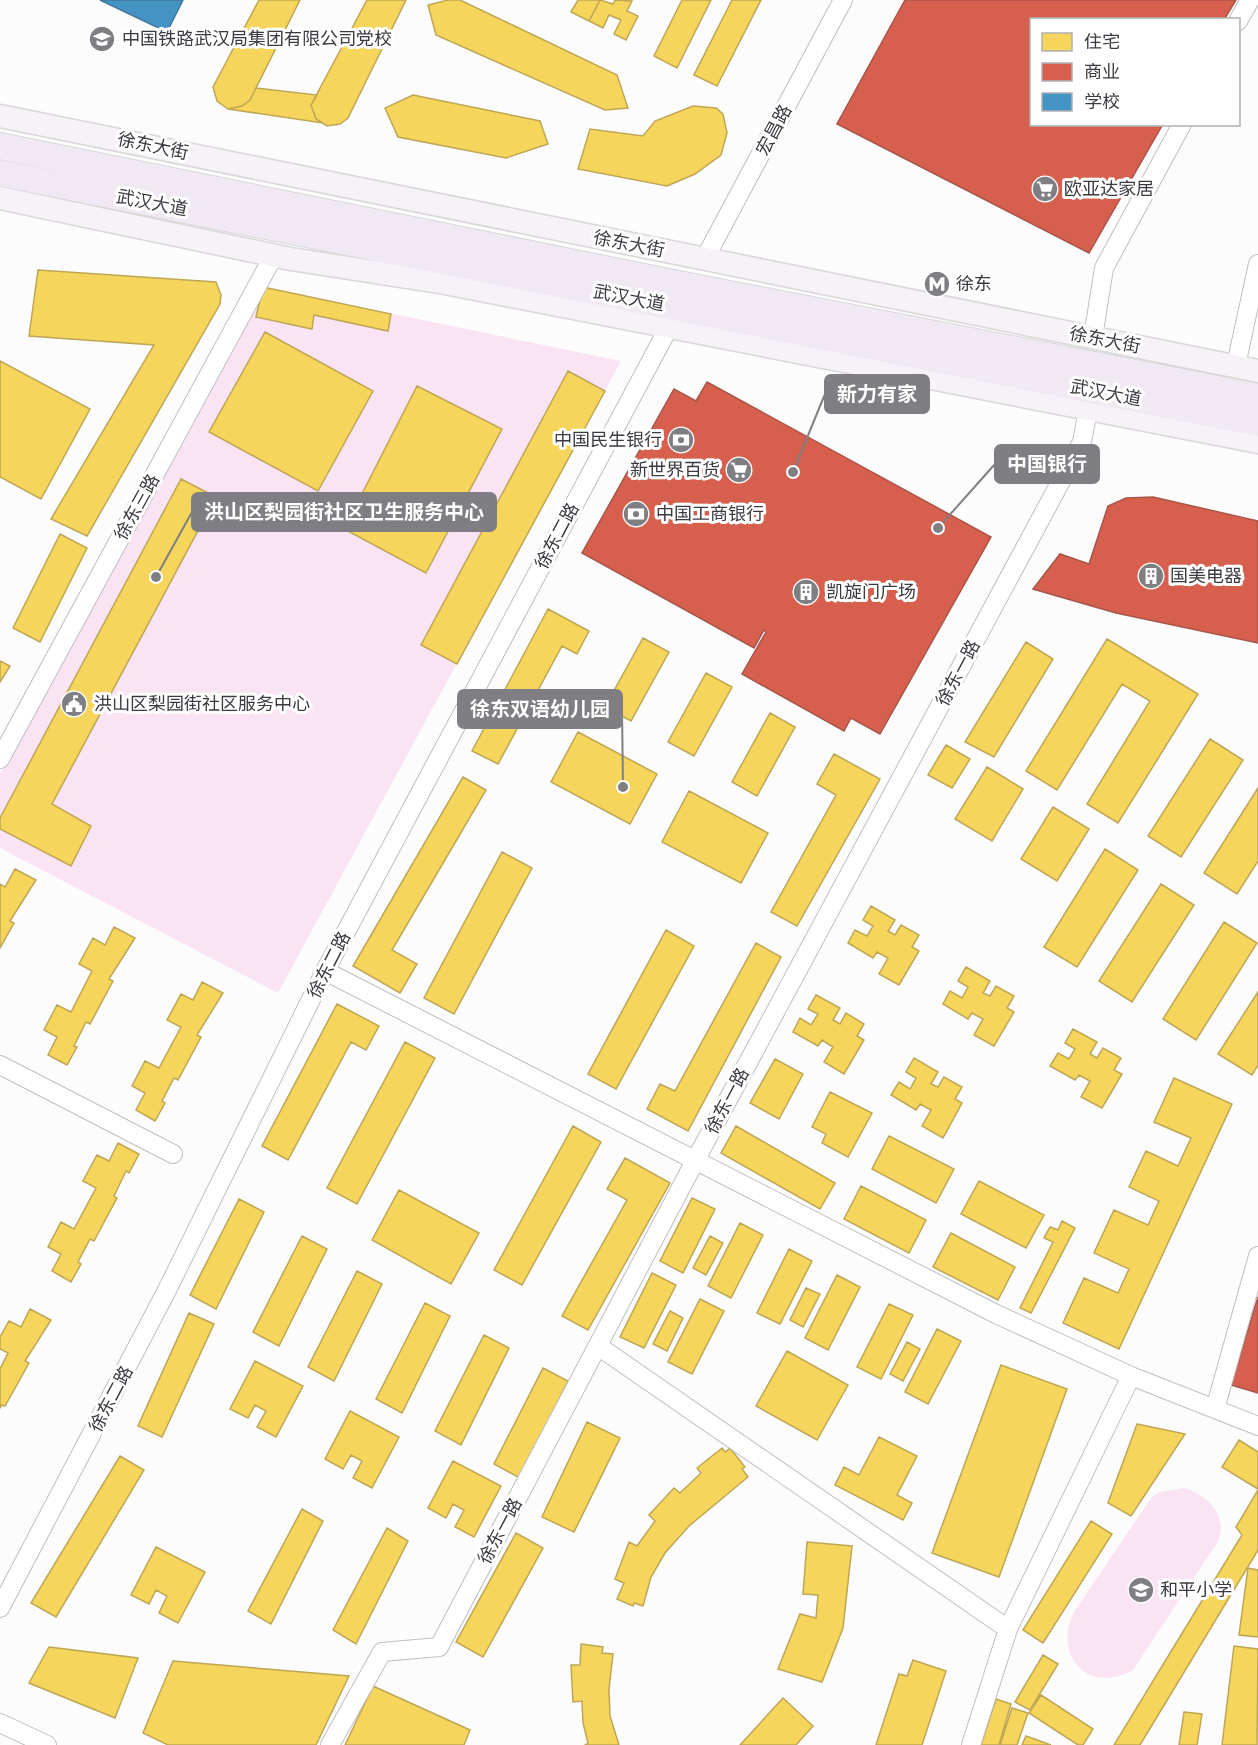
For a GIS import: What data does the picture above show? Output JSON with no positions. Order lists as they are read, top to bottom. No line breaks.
{"streets":{"highway":["武汉大道"],"main road":["徐东大街"],"street":["宏昌路","徐东三路","徐东二路","徐东一路"]},"crossings":[["宏昌路","徐东大街"]],"places":{"school or university":["中国铁路武汉局集团有限公司党校","和平小学"],"supermarket":["欧亚达家居","新世界百货"],"metro station":["徐东"],"bank":["中国民生银行","中国工商银行"],"other":["新力有家","中国银行","洪山区梨园街社区卫生服务中心","徐东双语幼儿园"],"building":["国美电器","凯旋门广场"],"public building":["洪山区梨园街社区服务中心"]},"legend":["住宅","商业","学校"]}
